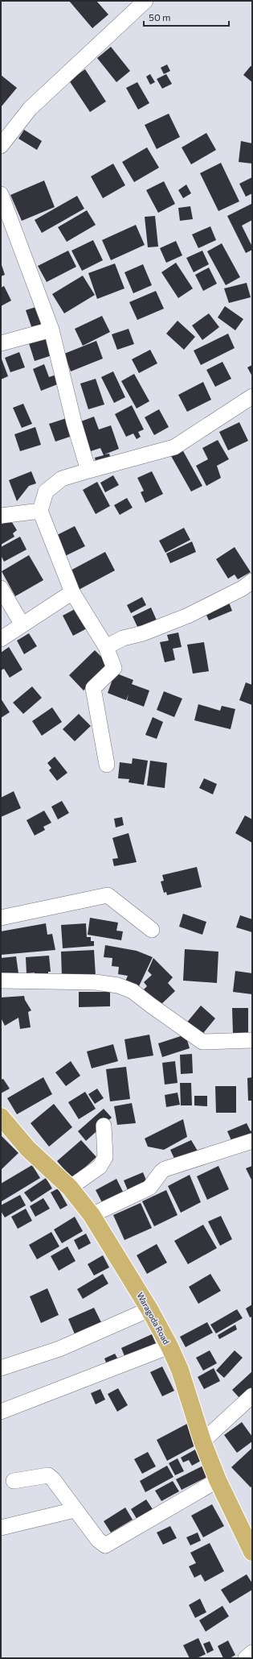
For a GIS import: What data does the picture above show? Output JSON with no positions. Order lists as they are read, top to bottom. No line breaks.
{"streets":{"main road":["Waragoda Road"]},"scale_bar":"50 m"}
